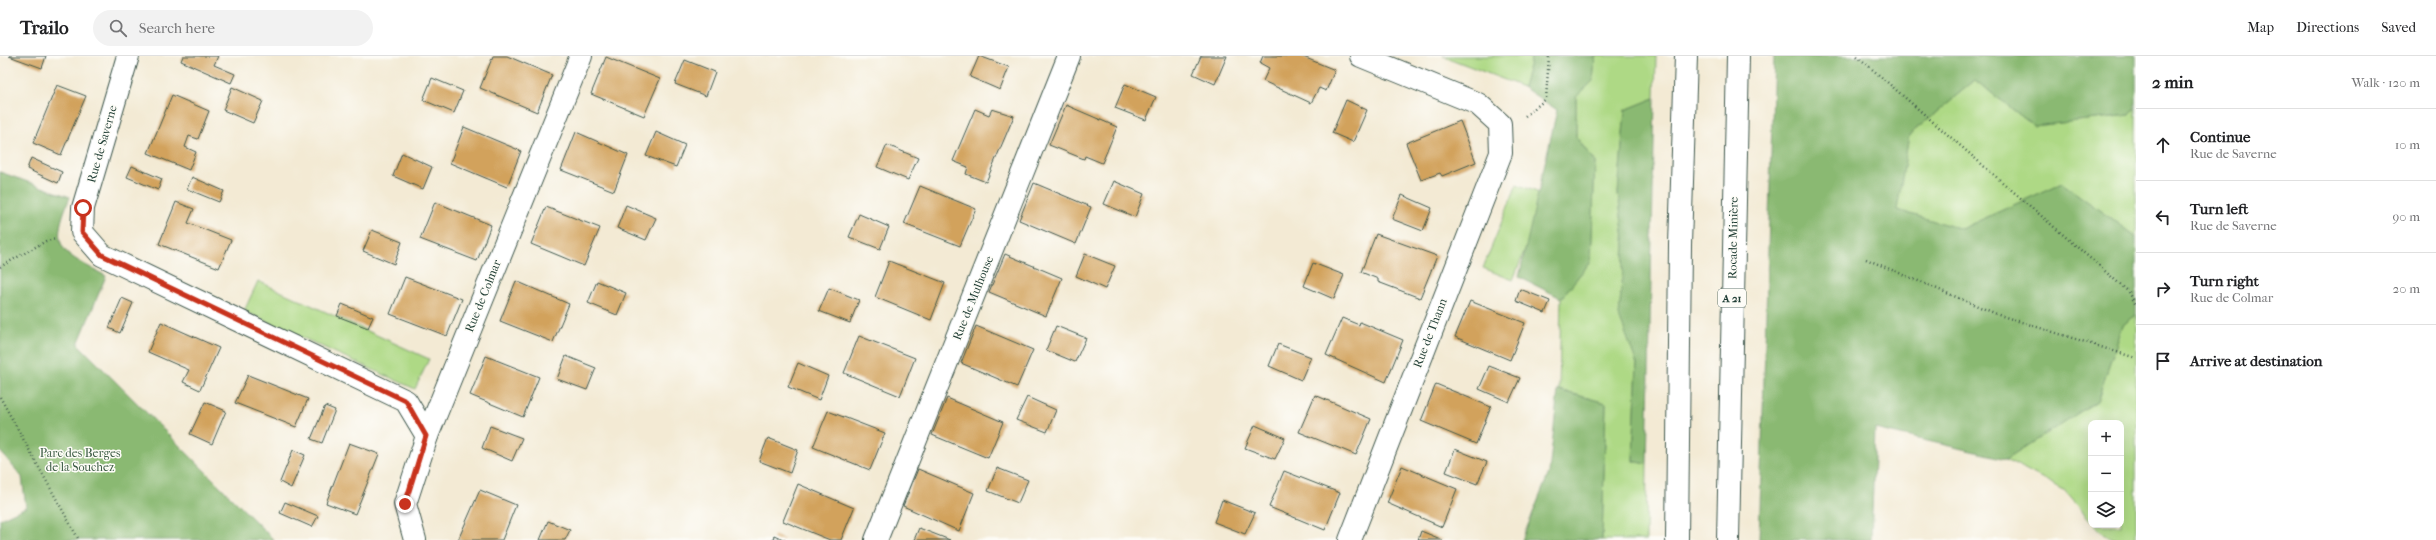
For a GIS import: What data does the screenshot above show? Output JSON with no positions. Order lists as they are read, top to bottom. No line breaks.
{"streets":{"main road":["Rue de Saverne","Rocade Minière","Rue de Colmar","Rue de Mulhouse","A 21","Rue de Thann"]},"parks":["Parc des Berges de la Souchez"],"page":{"header":"Trailo","search":"Search here","nav":["Map","Directions","Saved"],"heading":["2 min","Walk · 120 m"],"list":[["Continue","Rue de Saverne","10 m"],["Turn left","Rue de Saverne","90 m"],["Turn right","Rue de Colmar","20 m"],"Arrive at destination"],"map_buttons":["+","−"]}}
